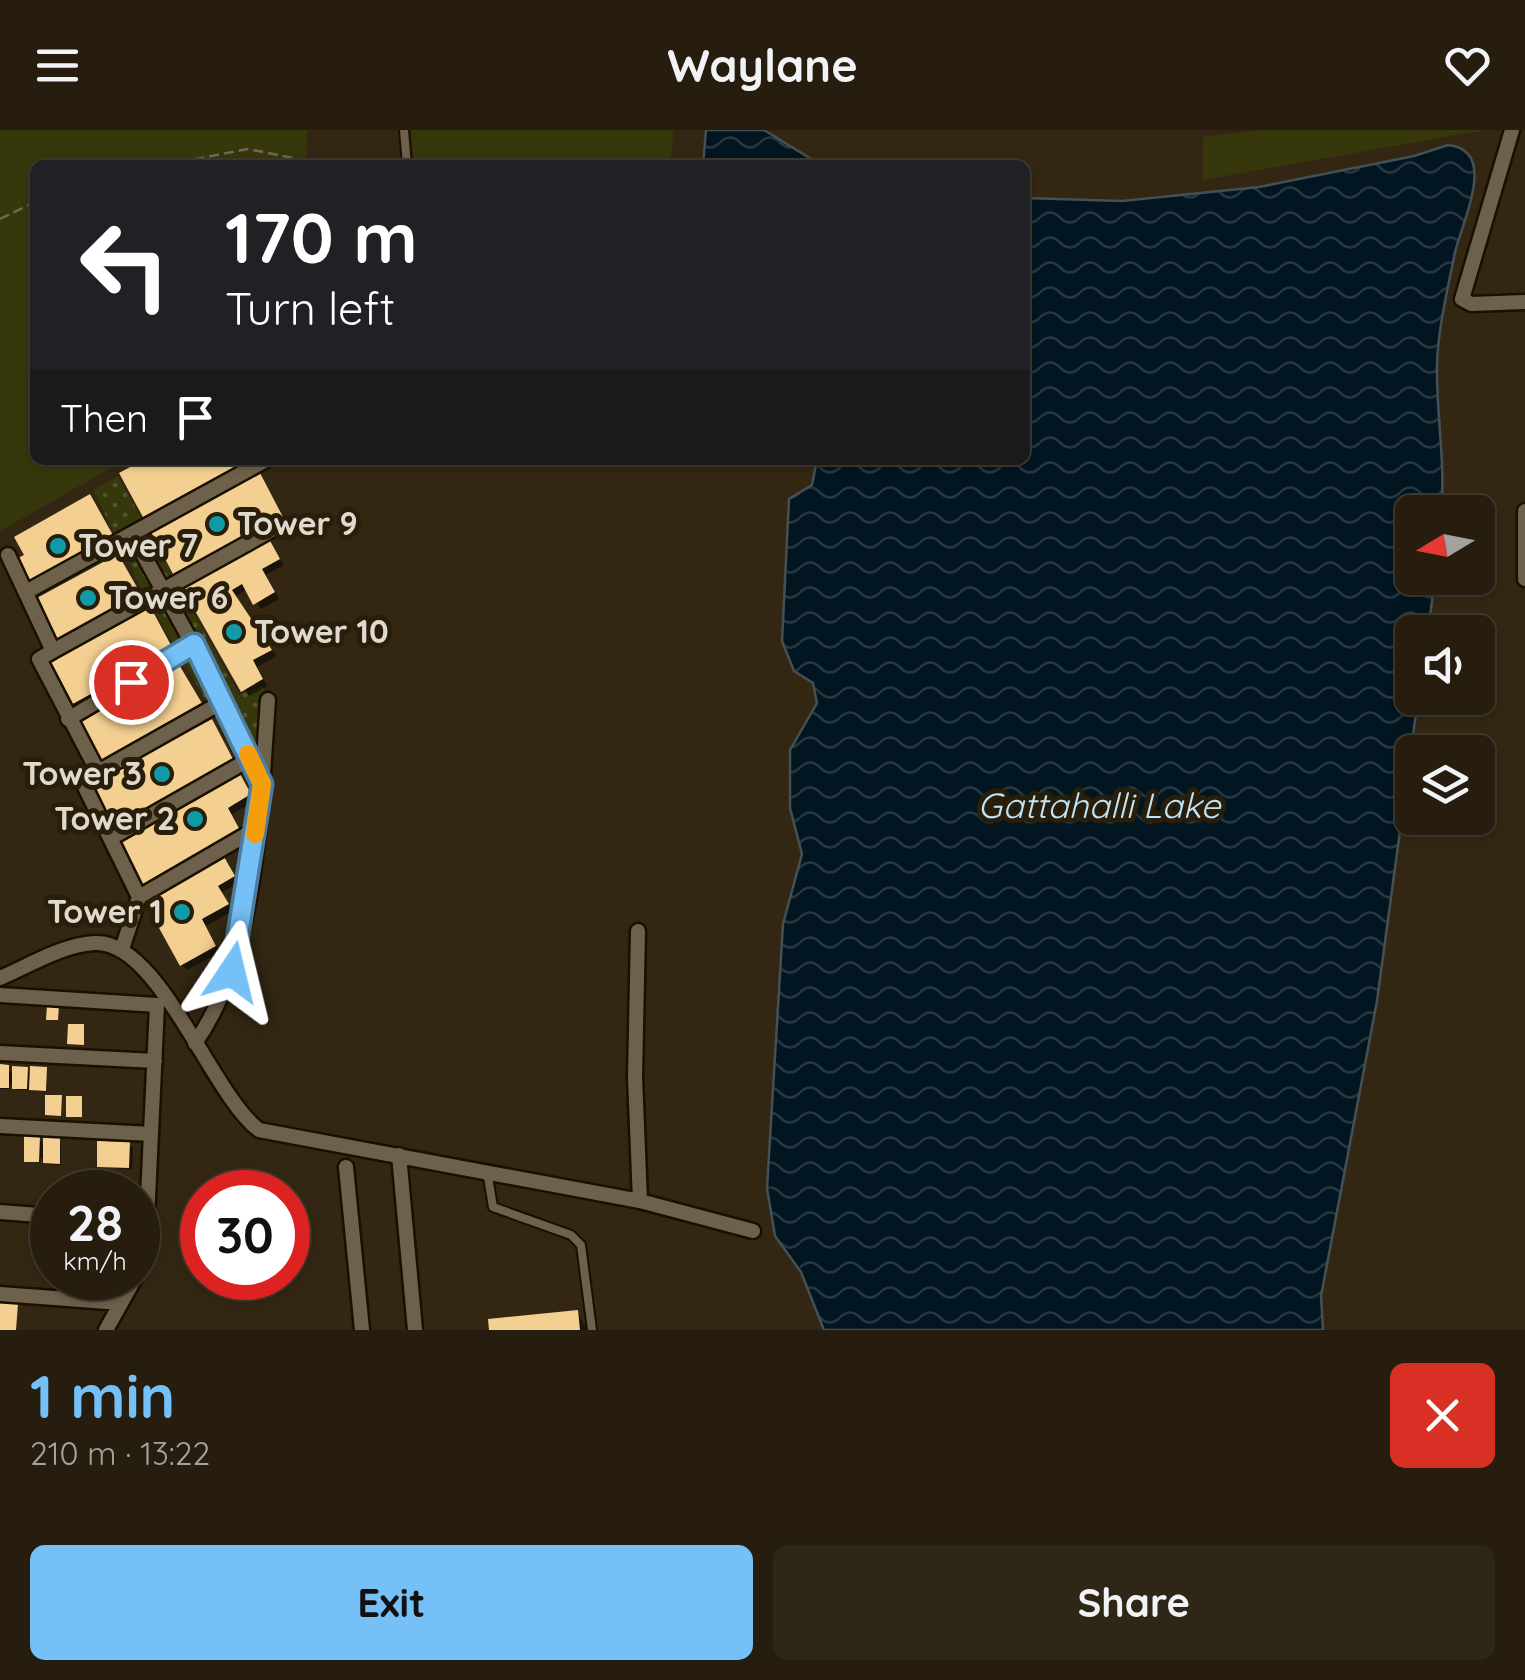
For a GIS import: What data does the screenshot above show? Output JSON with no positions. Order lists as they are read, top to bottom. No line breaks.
{"water":["Gattahalli Lake"],"places":["Tower 9","Tower 7","Tower 6","Tower 10","Tower 3","Tower 2","Tower 1"],"north":"left","page":{"header":"Waylane","turn":["170 m","Turn left"],"then":"Then","speed":"28 km/h","limit":"30","heading":["1 min","210 m · 13:22"],"buttons":["Exit","Share"]}}
